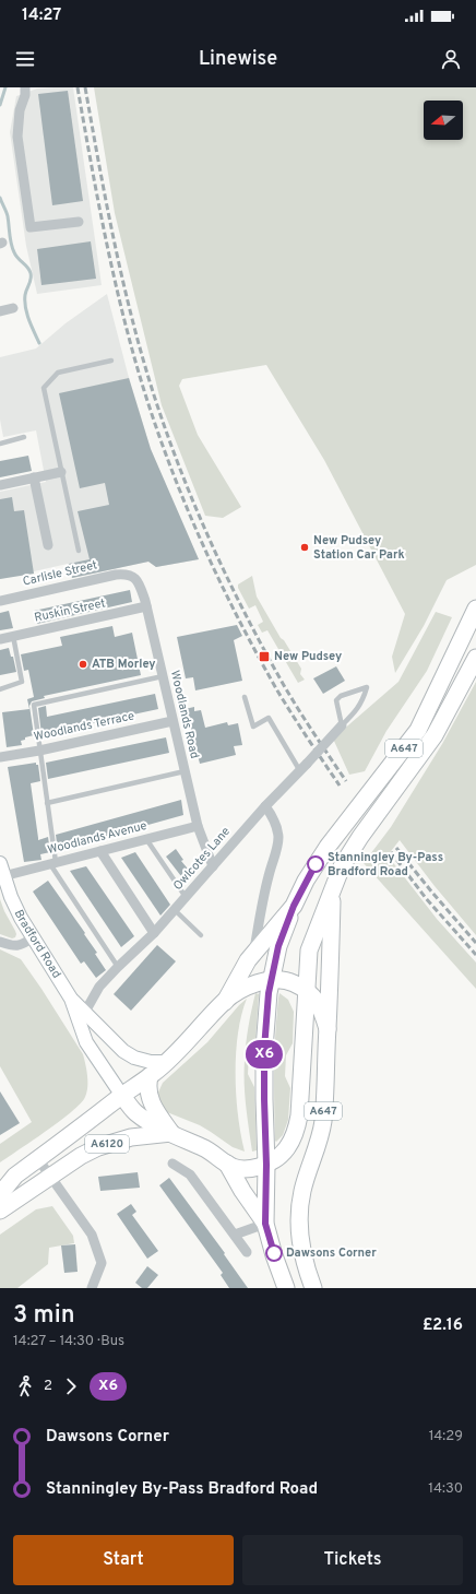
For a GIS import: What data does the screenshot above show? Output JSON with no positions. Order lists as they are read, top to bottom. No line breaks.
{"streets":{"highway":["A647","A6120"],"main road":["Bradford Road"],"street":["Carlisle Street","Ruskin Street","Woodlands Road","Woodlands Terrace","Woodlands Avenue","Owlcotes Lane"]},"crossings":[["Carlisle Street","Woodlands Road"],["Ruskin Street","Woodlands Road"],["Woodlands Road","Woodlands Terrace"],["Woodlands Road","Woodlands Avenue"],["Woodlands Road","Owlcotes Lane"],["Woodlands Avenue","Bradford Road"],["Owlcotes Lane","Bradford Road"],["Bradford Road","A6120"]],"places":{"other":["New Pudsey Station Car Park","ATB Morley","Stanningley By-Pass Bradford Road","Dawsons Corner"],"transit":["New Pudsey"]},"lines":["bus line X6"],"north":"left","page":{"status":"14:27","header":"Linewise","on_map":"X6","heading":["3 min","14:27 – 14:30 · Bus","£2.16"],"legs":["2","X6"],"list":[{"name":"Dawsons Corner","value":"14:29"},{"name":"Stanningley By-Pass Bradford Road","value":"14:30"}],"buttons":["Start","Tickets"]}}
